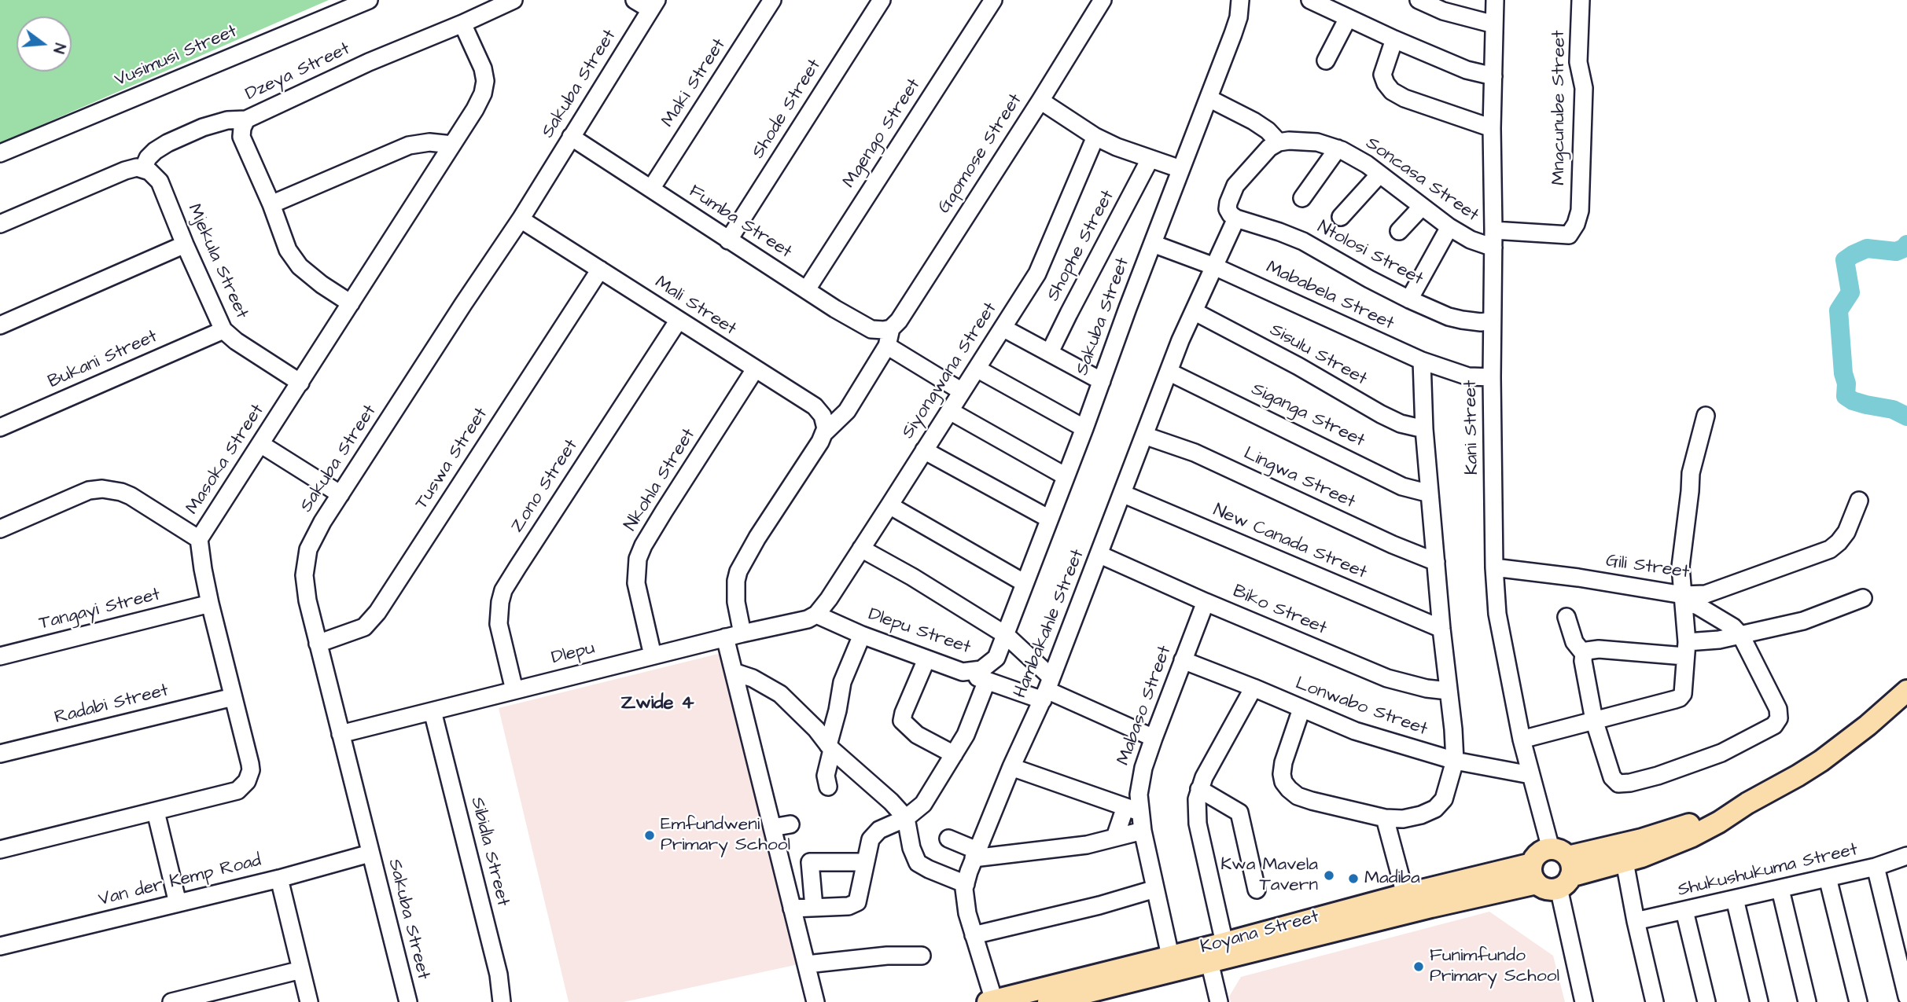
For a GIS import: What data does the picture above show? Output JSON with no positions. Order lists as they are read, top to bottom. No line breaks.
{"streets":{"main road":["Koyana Street"],"street":["Vusimusi Street","Dzeya Street","Maki Street","Sakuba Street","Mngcunube Street","Shode Street","Mgengo Street","Gqomose Street","Soncasa Street","Fumba Street","Shophe Street","Ntolosi Street","Mjekula Street","Mababela Street","Mali Street","Sisulu Street","Bukani Street","Siyongwana Street","Siganga Street","Kani Street","Tuswa Street","Masoka Street","Lingwa Street","Nkohla Street","Zono Street","New Canada Street","Gili Street","Tangayi Street","Biko Street","Hambakahle Street","Dlepu Street","Dlepu","Radabi Street","Mabaso Street","Lonwabo Street","Sibidla Street","Shukushukuma Street","Van der Kemp Road"]},"crossings":[["Dzeya Street","Masoka Street"],["Maki Street","Fumba Street"],["Sakuba Street","Fumba Street"],["Sakuba Street","Mababela Street"],["Sakuba Street","Mali Street"],["Sakuba Street","Tuswa Street"],["Sakuba Street","Dlepu Street"],["Sakuba Street","Dlepu"],["Sakuba Street","Van der Kemp Road"],["Mngcunube Street","Kani Street"],["Shode Street","Fumba Street"],["Mgengo Street","Fumba Street"],["Gqomose Street","Fumba Street"],["Soncasa Street","Kani Street"],["Ntolosi Street","Kani Street"],["Ntolosi Street","Hambakahle Street"],["Mjekula Street","Bukani Street"],["Mjekula Street","Masoka Street"],["Mababela Street","Kani Street"],["Mababela Street","Hambakahle Street"],["Mali Street","Tuswa Street"],["Mali Street","Nkohla Street"],["Mali Street","Zono Street"],["Sisulu Street","Hambakahle Street"],["Siyongwana Street","Dlepu Street"],["Siyongwana Street","Dlepu"],["Siganga Street","Hambakahle Street"],["Kani Street","Gili Street"],["Kani Street","Lonwabo Street"],["Masoka Street","Tangayi Street"],["Masoka Street","Radabi Street"],["Lingwa Street","Hambakahle Street"],["Nkohla Street","Dlepu"],["Zono Street","Dlepu"],["New Canada Street","Hambakahle Street"],["Biko Street","Hambakahle Street"],["Biko Street","Mabaso Street"],["Hambakahle Street","Koyana Street"],["Dlepu Street","Dlepu"],["Dlepu","Sibidla Street"],["Mabaso Street","Lonwabo Street"],["Mabaso Street","Koyana Street"]],"districts":["Zwide 4"],"places":["Emfundweni Primary School","Kwa Mavela Tavern","Madiba","Funimfundo Primary School"],"north":"right"}
